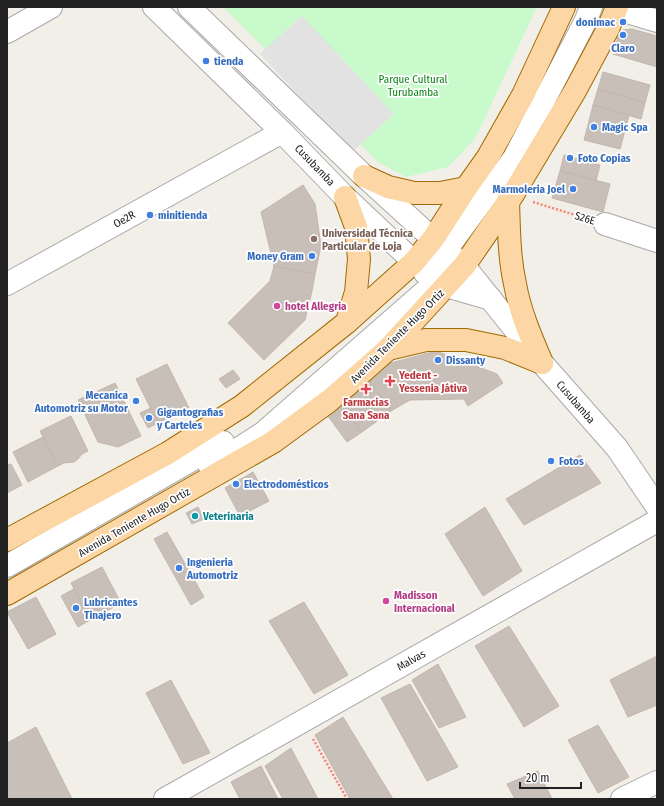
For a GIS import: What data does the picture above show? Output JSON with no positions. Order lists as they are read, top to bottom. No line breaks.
{"streets":{"main road":["Avenida Teniente Hugo Ortiz"],"street":["Cusubamba","S26E","Oe2R","Malvas"]},"crossings":[["Cusubamba","Oe2R"],["Cusubamba","Avenida Teniente Hugo Ortiz"],["S26E","Avenida Teniente Hugo Ortiz"]],"parks":["Parque Cultural Turubamba"],"places":{"other":["donimac","Claro","tienda","Magic Spa","Foto Copias","Marmoleria Joel","minitienda","Universidad Técnica Particular de Loja","Money Gram","hotel Allegria","Dissanty","Mecanica Automotriz su Motor","Gigantografias y Carteles","Fotos","Electrodomésticos","Veterinaria","Ingenieria Automotriz","Madisson Internacional","Lubricantes Tinajero"],"health":["Yedent - Yessenia Játiva","Farmacias Sana Sana"]},"scale_bar":"20 m"}
